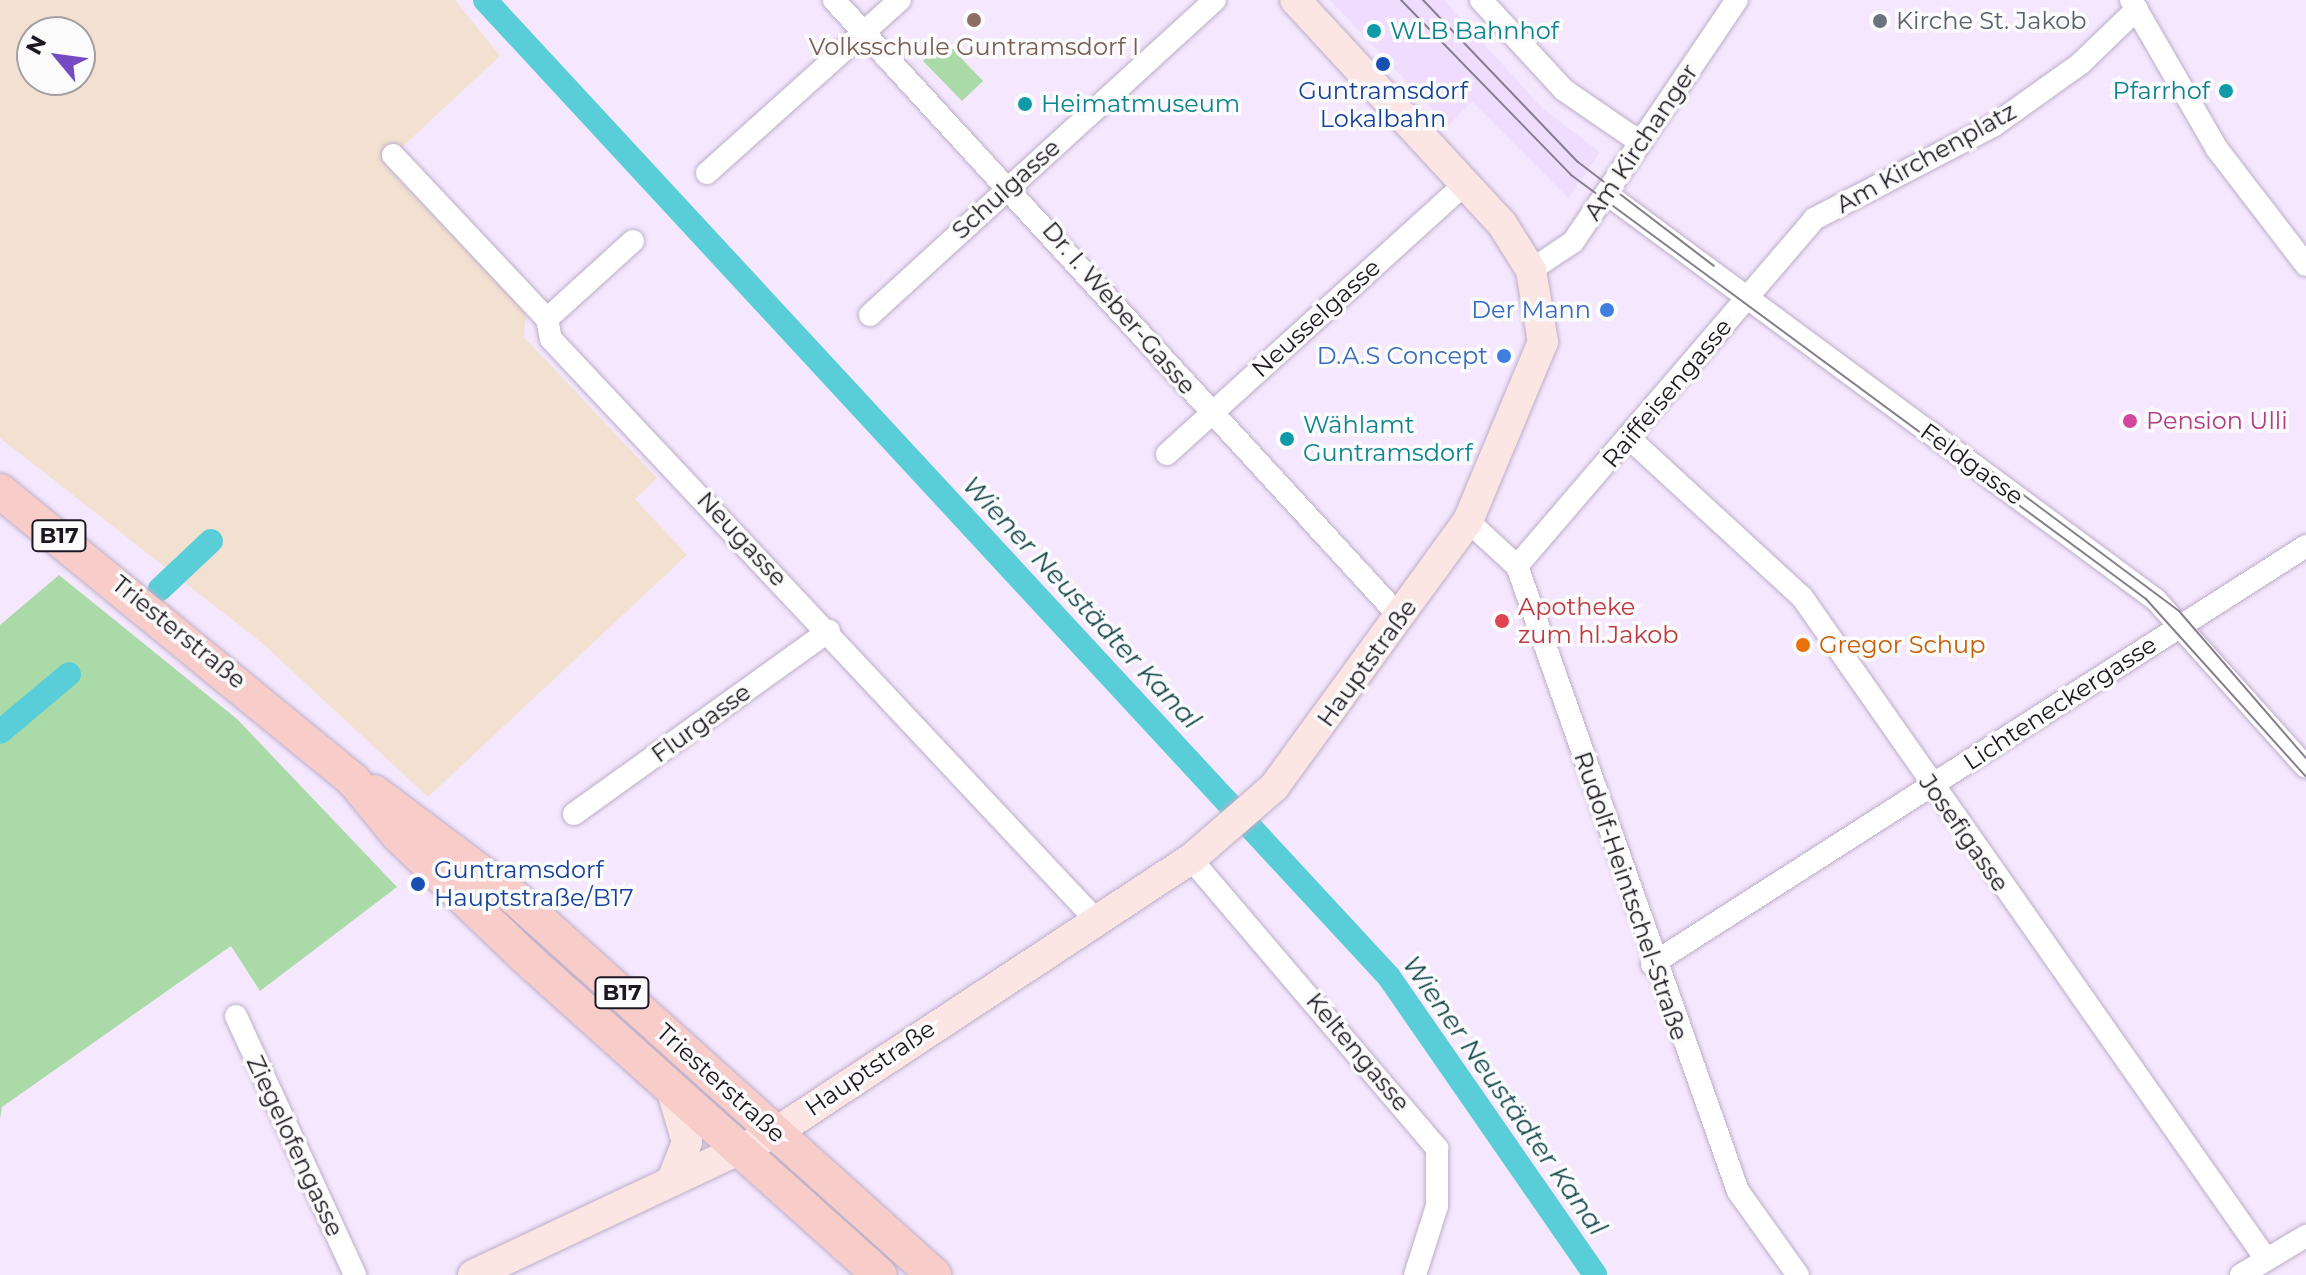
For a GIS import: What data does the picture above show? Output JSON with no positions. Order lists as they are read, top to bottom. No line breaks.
{"streets":{"main road":["B17","Triesterstraße"],"street":["Am Kirchanger","Am Kirchenplatz","Schulgasse","Dr. I. Weber-Gasse","Neusselgasse","Raiffeisengasse","Feldgasse","Neugasse","Hauptstraße","Lichteneckergasse","Flurgasse","Josefigasse","Rudolf-Heintschel-Straße","Keltengasse","Ziegelofengasse"]},"crossings":[["Am Kirchanger","Feldgasse"],["Am Kirchanger","Hauptstraße"],["Am Kirchenplatz","Raiffeisengasse"],["Schulgasse","Dr. I. Weber-Gasse"],["Dr. I. Weber-Gasse","Neusselgasse"],["Dr. I. Weber-Gasse","Hauptstraße"],["Neusselgasse","Hauptstraße"],["Raiffeisengasse","Feldgasse"],["Raiffeisengasse","Josefigasse"],["Raiffeisengasse","Rudolf-Heintschel-Straße"],["Feldgasse","Lichteneckergasse"],["Neugasse","Hauptstraße"],["Neugasse","Flurgasse"],["Triesterstraße","Hauptstraße"],["Hauptstraße","Rudolf-Heintschel-Straße"],["Hauptstraße","Keltengasse"],["Lichteneckergasse","Josefigasse"],["Lichteneckergasse","Rudolf-Heintschel-Straße"]],"water":["Wiener Neustädter Kanal"],"places":["Volksschule Guntramsdorf I","Kirche St. Jakob","WLB Bahnhof","Guntramsdorf Lokalbahn","Pfarrhof","Heimatmuseum","Der Mann","D.A.S Concept","Pension Ulli","Wählamt Guntramsdorf","Apotheke zum hl.Jakob","Gregor Schup","Guntramsdorf Hauptstraße/B17"],"north":"top left"}
